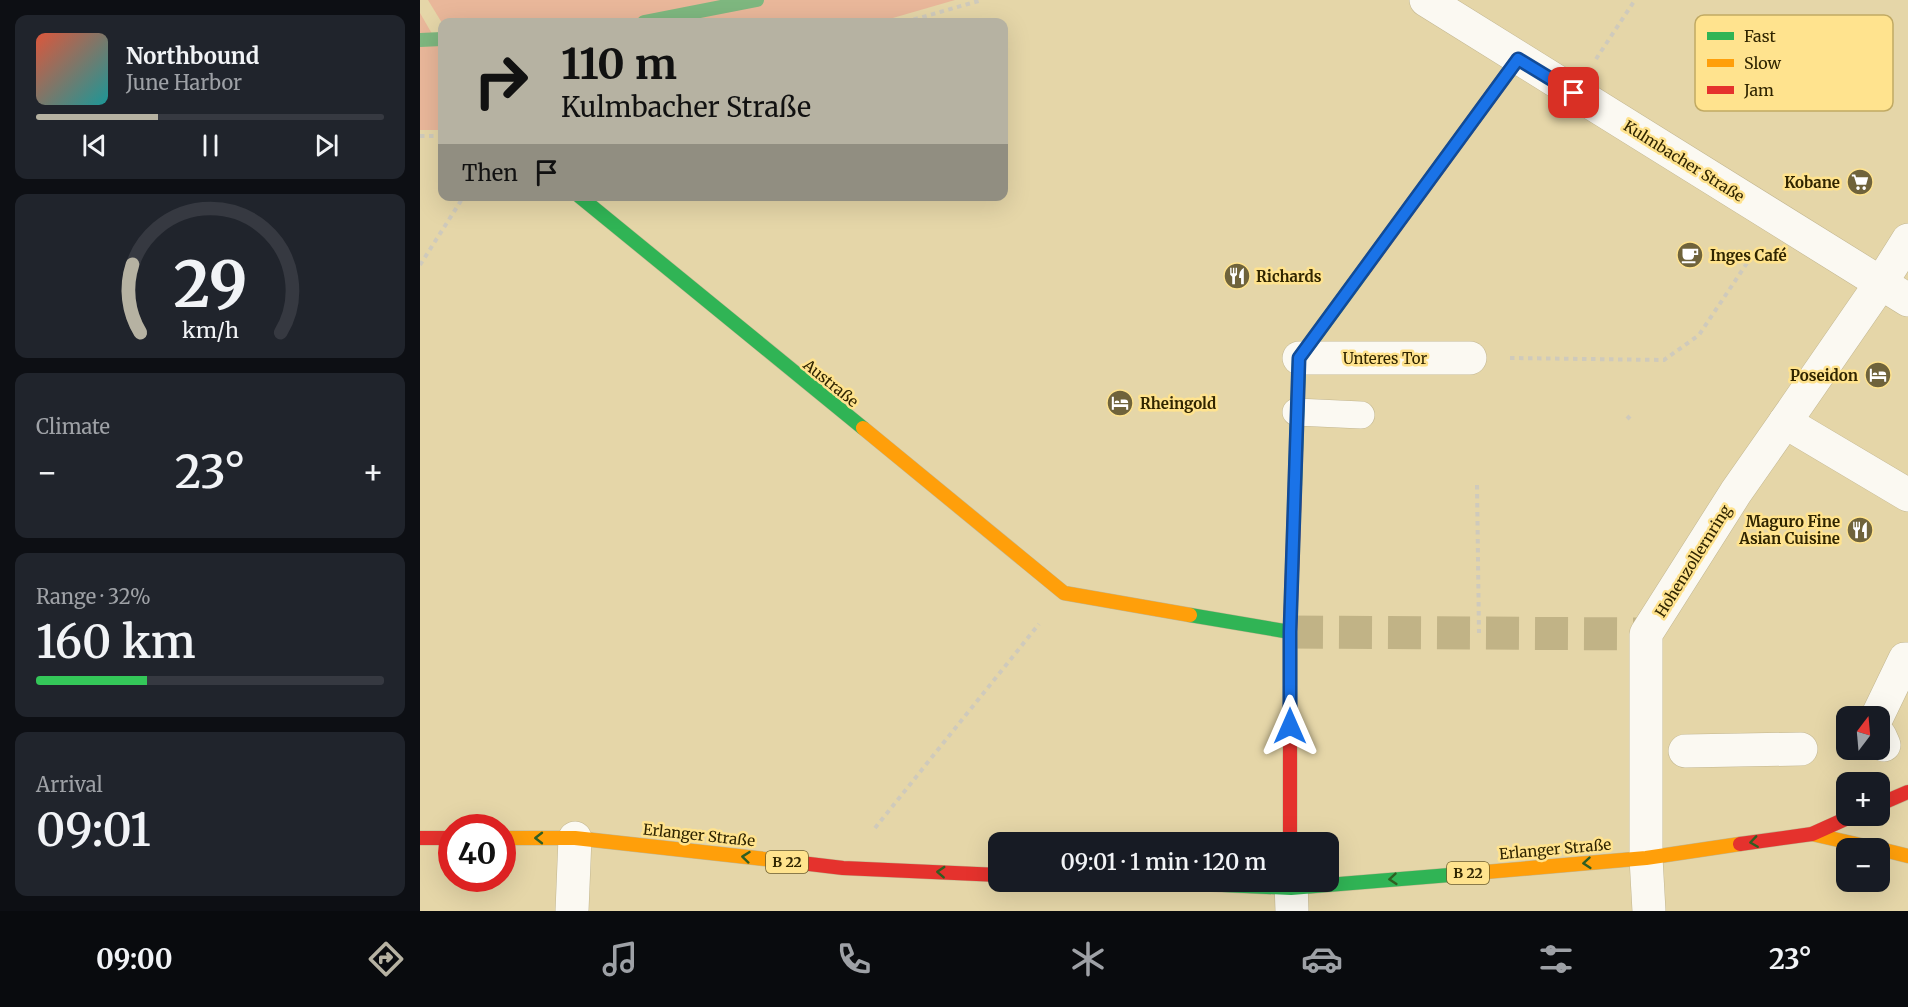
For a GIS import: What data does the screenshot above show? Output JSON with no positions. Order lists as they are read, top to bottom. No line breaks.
{"streets":{"street":["Kulmbacher Straße","Unteres Tor","Austraße","Hohenzollernring","Erlanger Straße","B 22"]},"crossings":[["Hohenzollernring","Erlanger Straße"],["Erlanger Straße","B 22"]],"one_way":["Erlanger Straße"],"places":{"supermarket":["Kobane"],"cafe":["Inges Café"],"restaurant":["Richards","Maguro Fine Asian Cuisine"],"hotel":["Poseidon","Rheingold"]},"legend":["Fast","Slow","Jam"],"north":"top","page":{"turn":["110 m","Kulmbacher Straße"],"song":["Northbound","June Harbor"],"then":"Then","tile":["Climate",["Range · 32%","160 km"],["Arrival","09:01"]],"heat":["−","23°","+"],"map_buttons":["+","−"],"limit":"40","trip":"09:01 · 1 min · 120 m","tabs":["09:00","23°"],"gauge":["29","km/h"]}}
